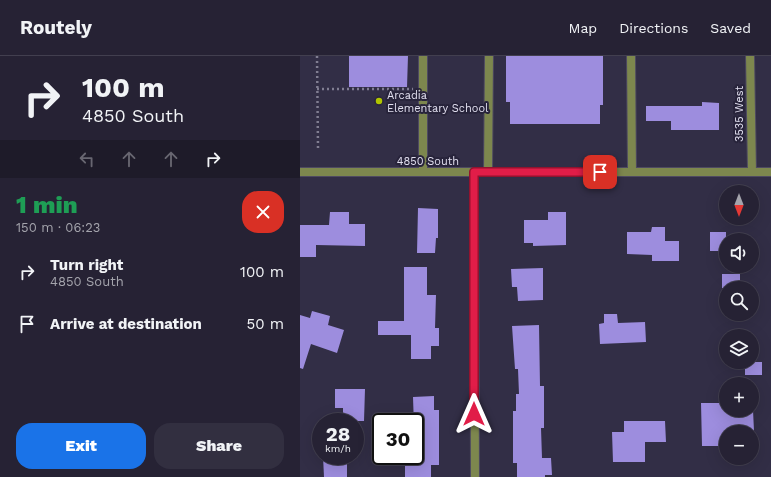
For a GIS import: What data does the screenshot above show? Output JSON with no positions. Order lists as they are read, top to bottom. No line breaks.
{"streets":{"street":["3535 West","4850 South"]},"crossings":[["3535 West","4850 South"]],"places":["Arcadia Elementary School"],"north":"bottom","page":{"header":"Routely","nav":["Map","Directions","Saved"],"turn":["100 m","4850 South"],"heading":["1 min","150 m · 06:23"],"map_buttons":["+","−"],"list":[{"name":"Turn right","note":"4850 South","value":"100 m"},{"name":"Arrive at destination","value":"50 m"}],"speed":"28 km/h","limit":"30","buttons":["Exit","Share"]}}
